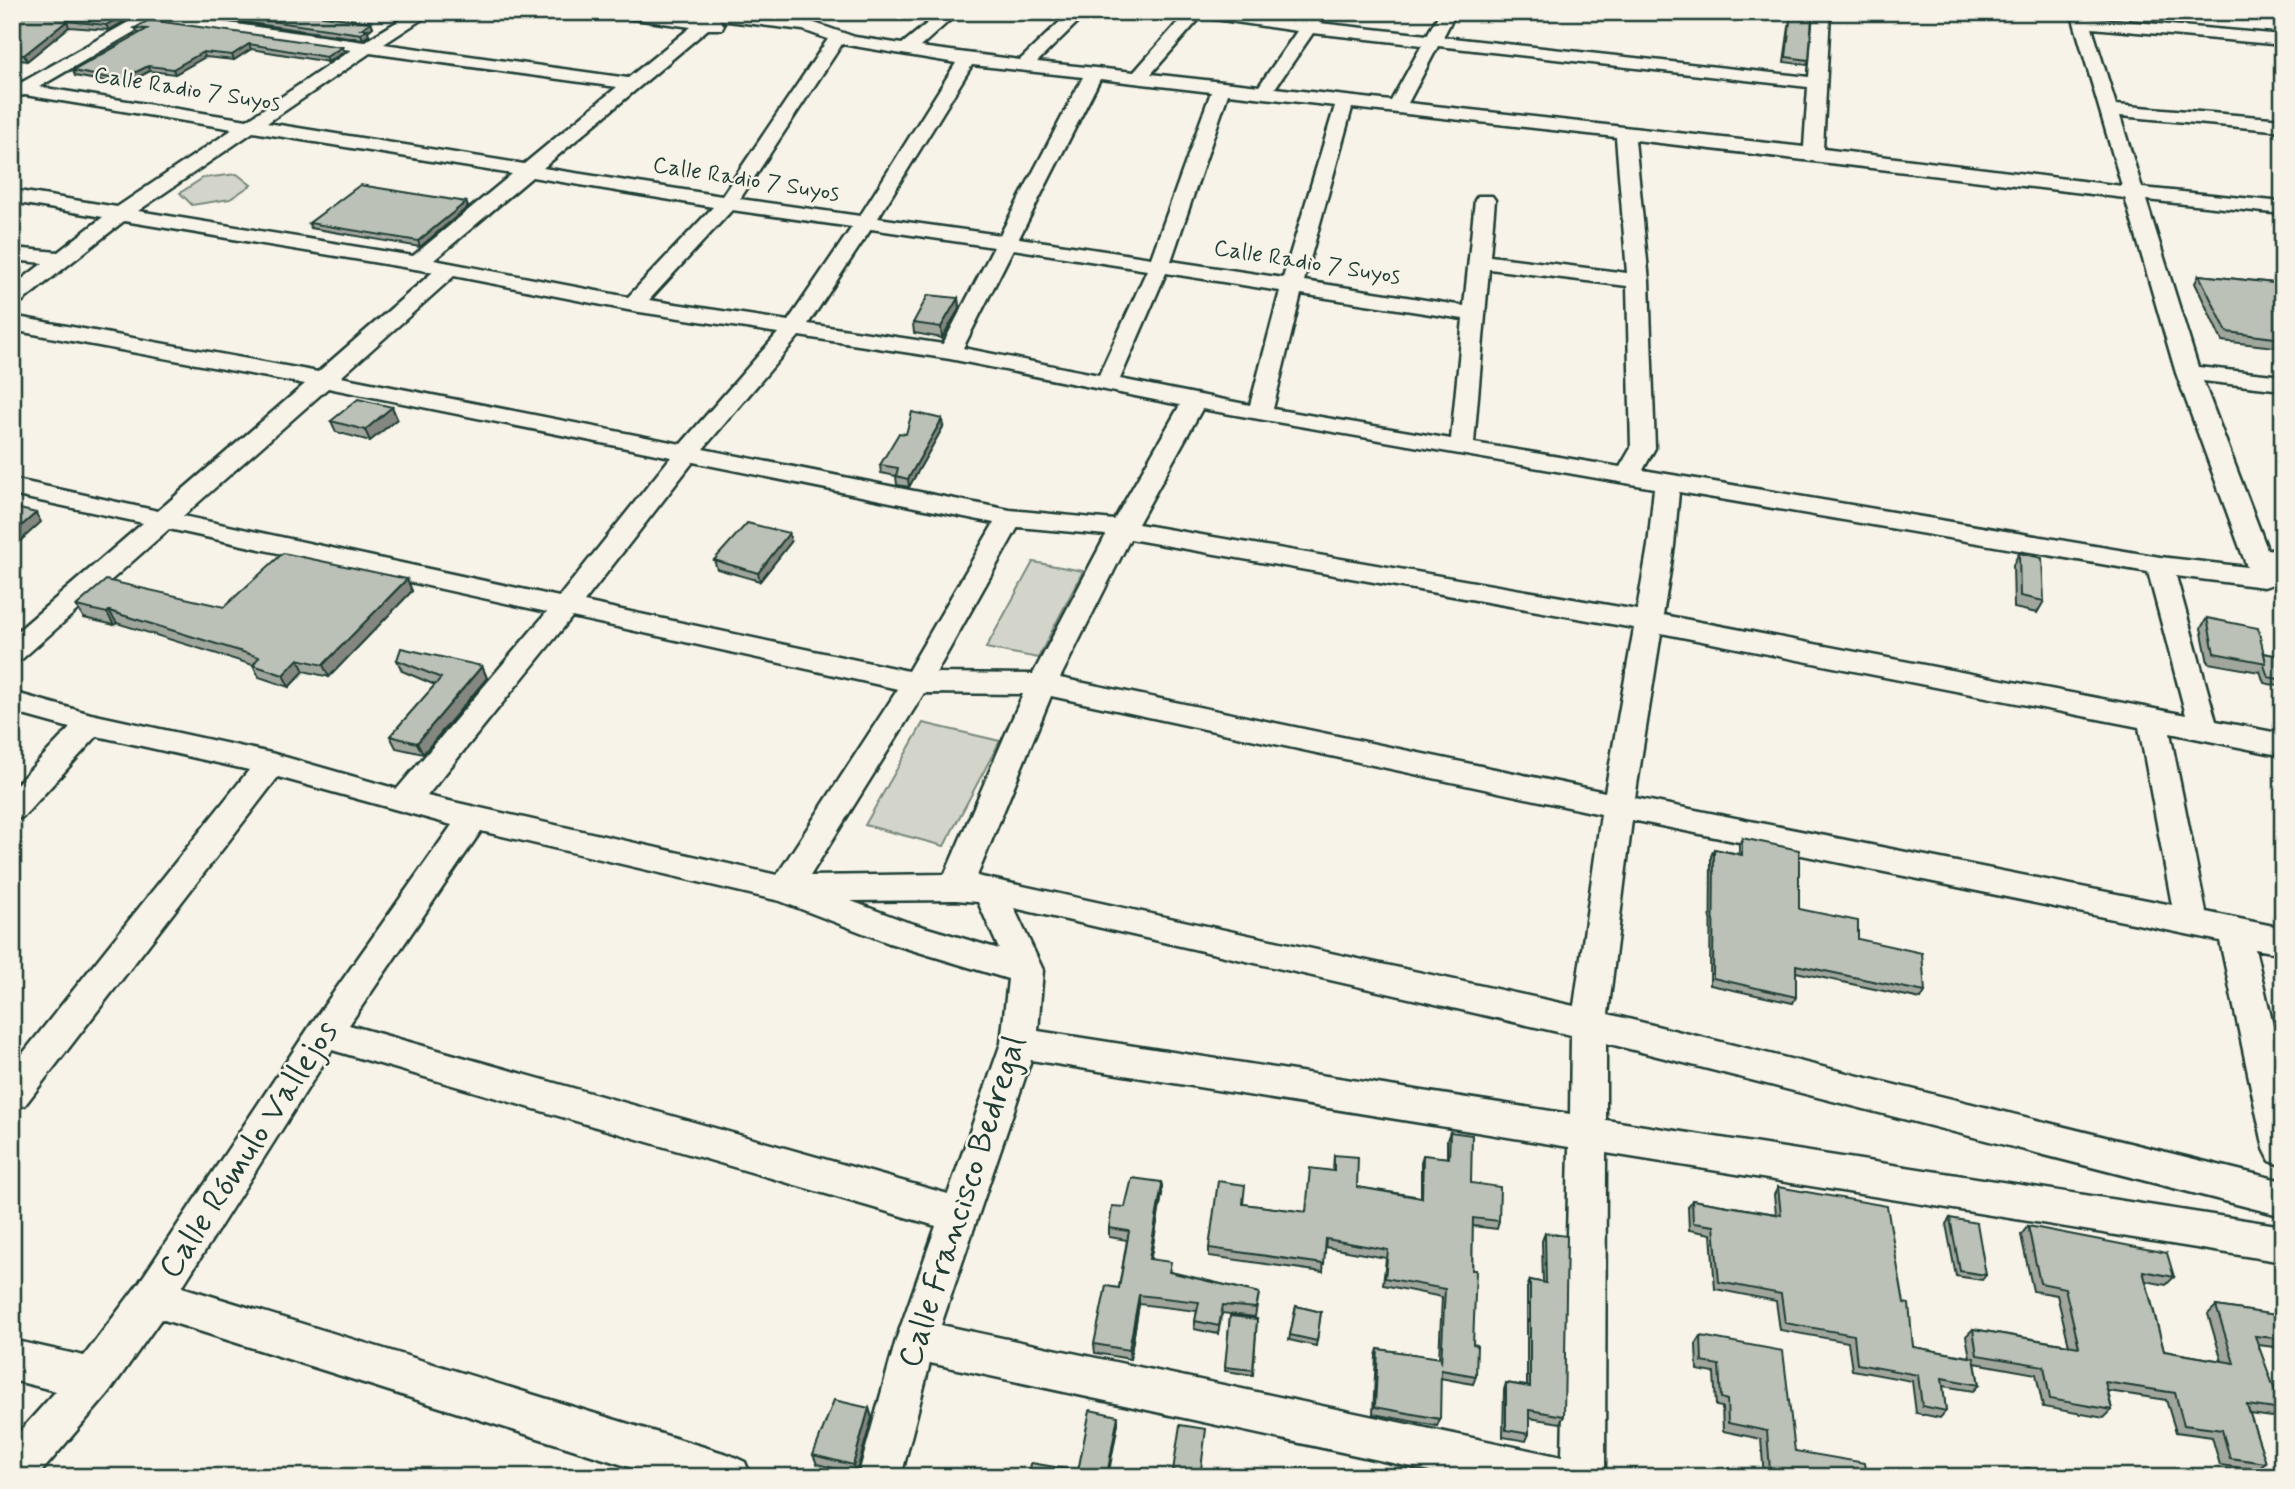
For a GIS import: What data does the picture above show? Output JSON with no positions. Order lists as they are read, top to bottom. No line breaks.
{"streets":{"street":["Calle Radio 7 Suyos","Calle Rómulo Vallejos","Calle Francisco Bedregal"]}}
